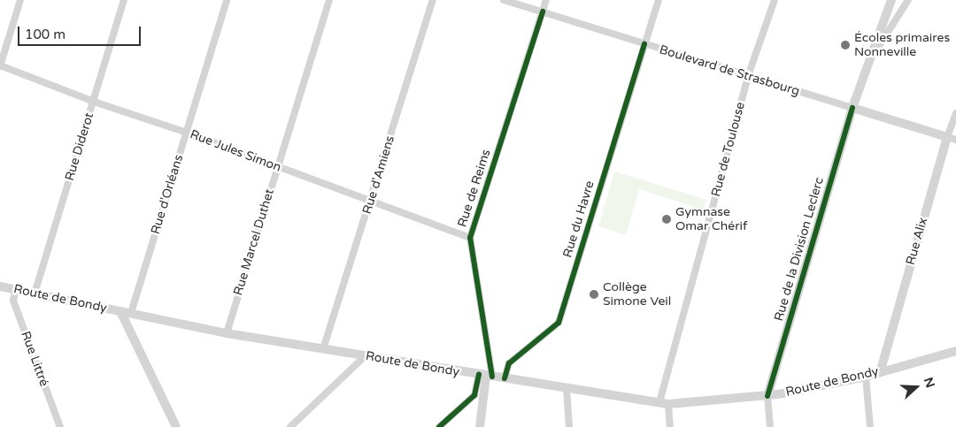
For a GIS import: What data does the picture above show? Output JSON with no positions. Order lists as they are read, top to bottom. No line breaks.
{"streets":{"street":["Boulevard de Strasbourg","Rue Diderot","Rue de Toulouse","Rue Jules Simon","Rue d'Amiens","Rue de Reims","Rue d'Orléans","Rue du Havre","Rue Alix","Rue Marcel Duthet","Rue de la Division Leclerc","Route de Bondy","Rue Littré"]},"crossings":[["Boulevard de Strasbourg","Rue de Toulouse"],["Boulevard de Strasbourg","Rue de Reims"],["Boulevard de Strasbourg","Rue du Havre"],["Boulevard de Strasbourg","Rue Alix"],["Boulevard de Strasbourg","Rue de la Division Leclerc"],["Rue Diderot","Rue Jules Simon"],["Rue Diderot","Route de Bondy"],["Rue de Toulouse","Route de Bondy"],["Rue Jules Simon","Rue d'Amiens"],["Rue Jules Simon","Rue de Reims"],["Rue Jules Simon","Rue d'Orléans"],["Rue Jules Simon","Rue Marcel Duthet"],["Rue d'Amiens","Route de Bondy"],["Rue de Reims","Route de Bondy"],["Rue d'Orléans","Route de Bondy"],["Rue du Havre","Route de Bondy"],["Rue Alix","Route de Bondy"],["Rue Marcel Duthet","Route de Bondy"],["Rue de la Division Leclerc","Route de Bondy"],["Route de Bondy","Rue Littré"]],"places":["Écoles primaires Nonneville","Gymnase Omar Chérif","Collège Simone Veil"],"scale_bar":"100 m","north":"right"}
